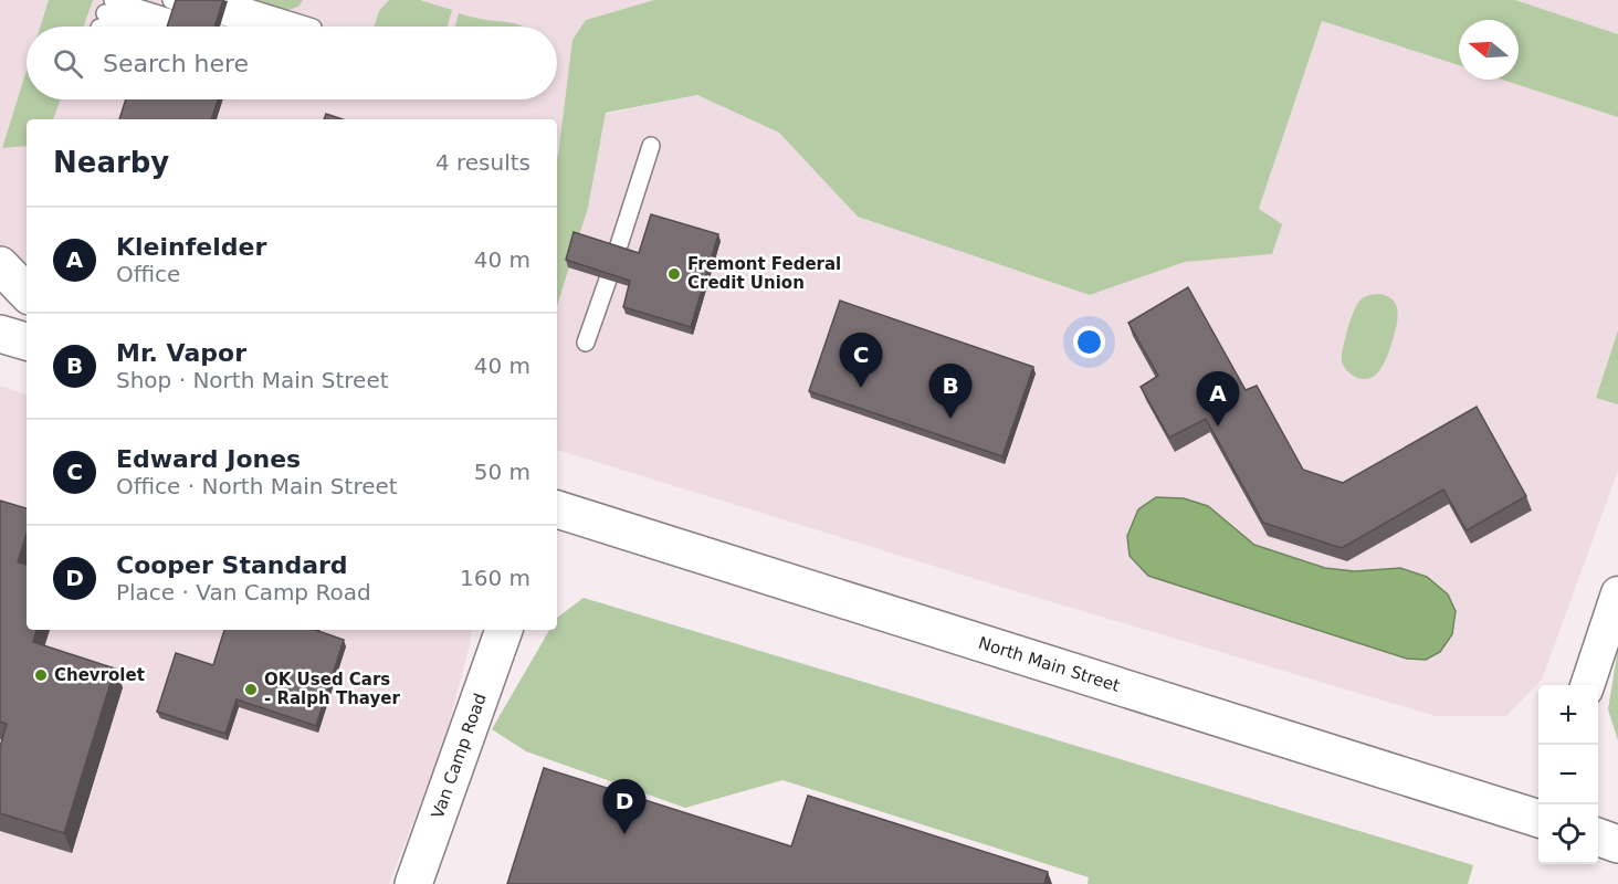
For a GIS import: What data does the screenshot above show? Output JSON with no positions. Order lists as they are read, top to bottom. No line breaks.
{"streets":{"main road":["North Main Street","Van Camp Road"]},"places":["Fremont Federal Credit Union","Chevrolet","OK Used Cars - Ralph Thayer"],"north":"left","page":{"search":"Search here","heading":["Nearby","4 results"],"list":[{"mark":"A","name":"Kleinfelder","note":"Office","value":"40 m"},{"mark":"B","name":"Mr. Vapor","note":"Shop · North Main Street","value":"40 m"},{"mark":"C","name":"Edward Jones","note":"Office · North Main Street","value":"50 m"},{"mark":"D","name":"Cooper Standard","note":"Place · Van Camp Road","value":"160 m"}],"pins":["C","B","A","D"],"map_buttons":["+","−"]}}
